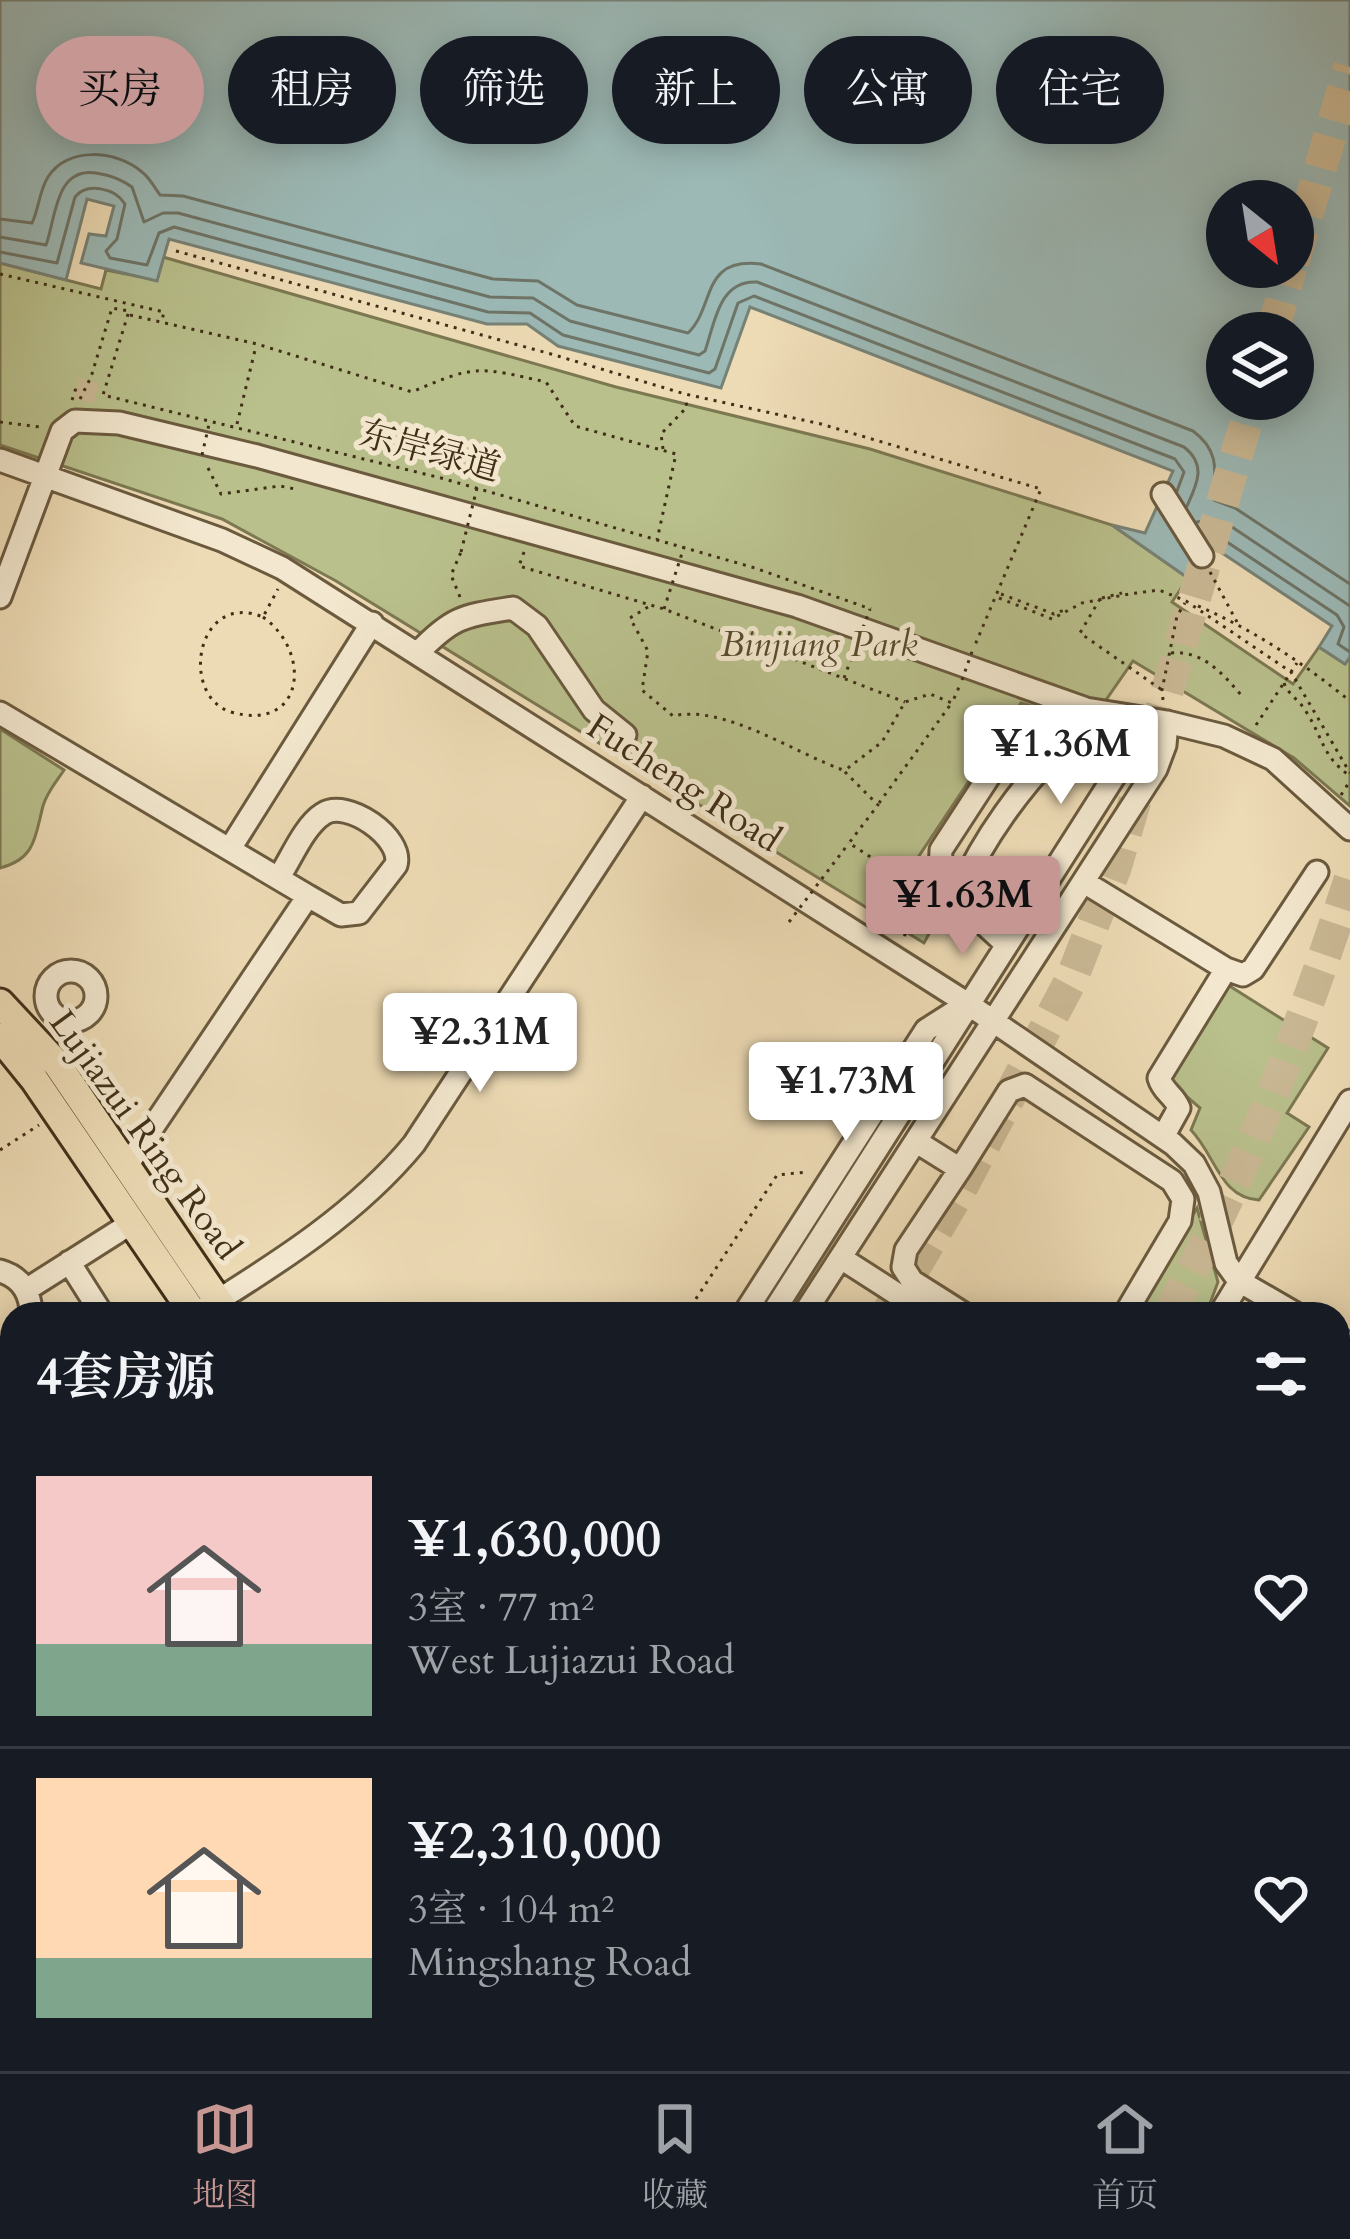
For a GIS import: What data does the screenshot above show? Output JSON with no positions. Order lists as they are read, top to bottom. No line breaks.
{"streets":{"main road":["Lujiazui Ring Road"],"street":["Fucheng Road"],"path":["东岸绿道"]},"parks":["Binjiang Park"],"north":"bottom right","page":{"chip":["买房","租房","筛选","新上","公寓","住宅"],"price":["¥1.36M","¥1.63M","¥2.31M","¥1.73M"],"heading":"4套房源","list":[{"name":"¥1,630,000","note":"3室 · 77 m² · West Lujiazui Road"},{"name":"¥2,310,000","note":"3室 · 104 m² · Mingshang Road"}],"tabs":["地图","收藏","首页"]}}
